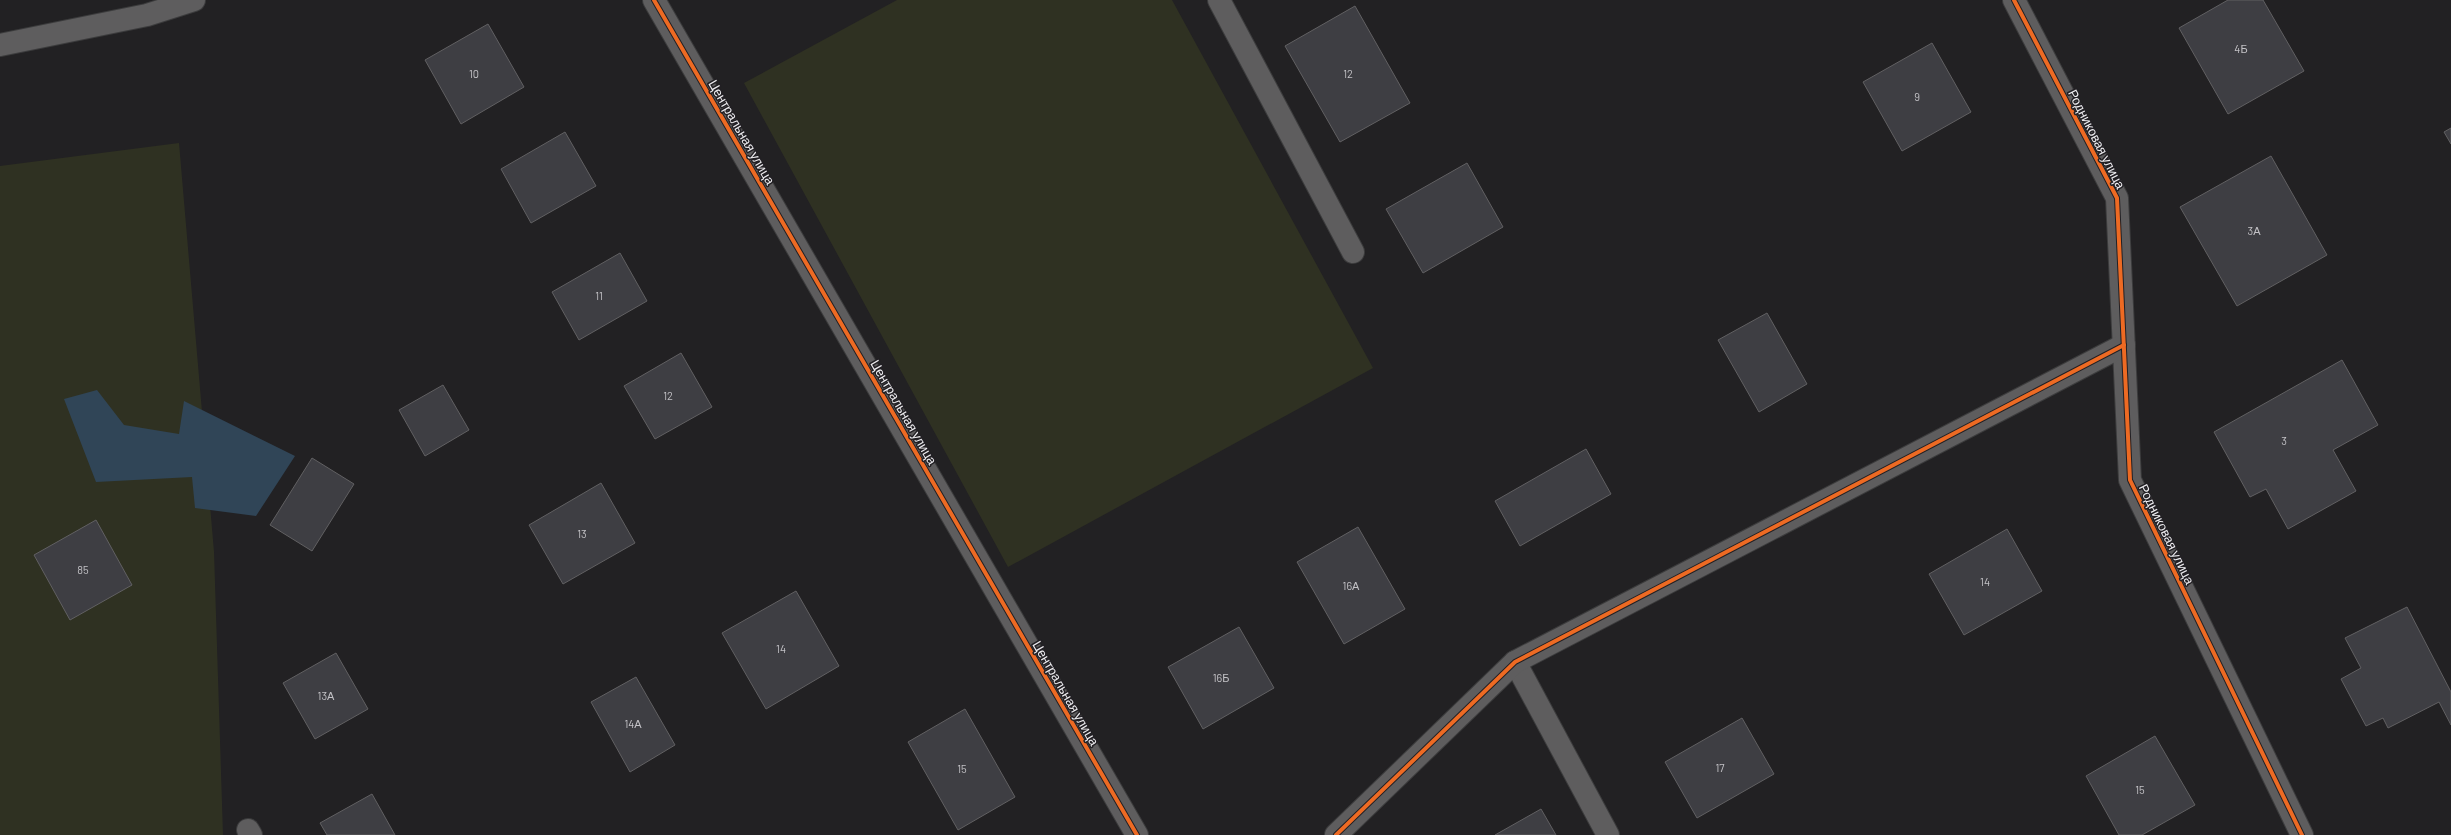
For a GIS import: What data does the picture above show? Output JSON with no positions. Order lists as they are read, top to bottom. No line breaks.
{"streets":{"street":["Центральная улица","Родниковая улица"]},"house_numbers":["4Б","10","12","9","3А","11","12","3","13","85","14","16А","14","16Б","13А","14А","17","15","15"]}
